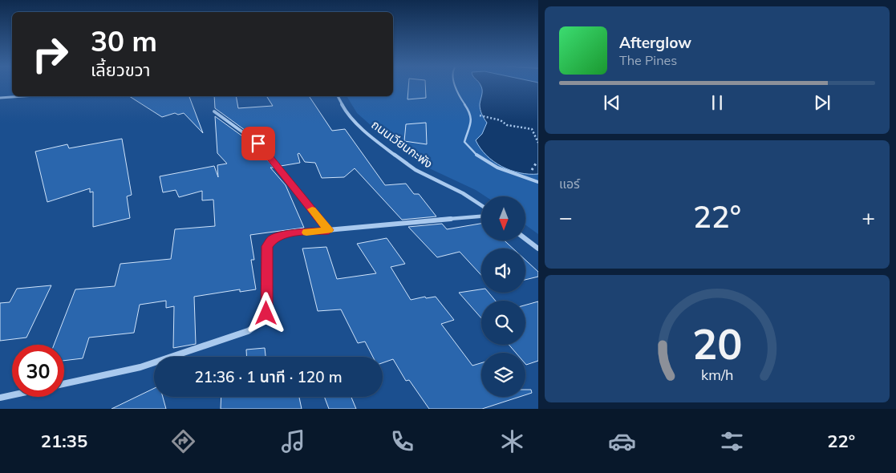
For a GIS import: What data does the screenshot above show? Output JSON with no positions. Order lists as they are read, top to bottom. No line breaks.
{"streets":{"street":["ถนนเวียนกะพัง"]},"north":"bottom","page":{"turn":["30 m","เลี้ยวขวา"],"song":["Afterglow","The Pines"],"tile":"แอร์","heat":["−","22°","+"],"limit":"30","trip":"21:36 · 1 นาที · 120 m","tabs":["21:35","22°"],"gauge":["20","km/h"]}}
